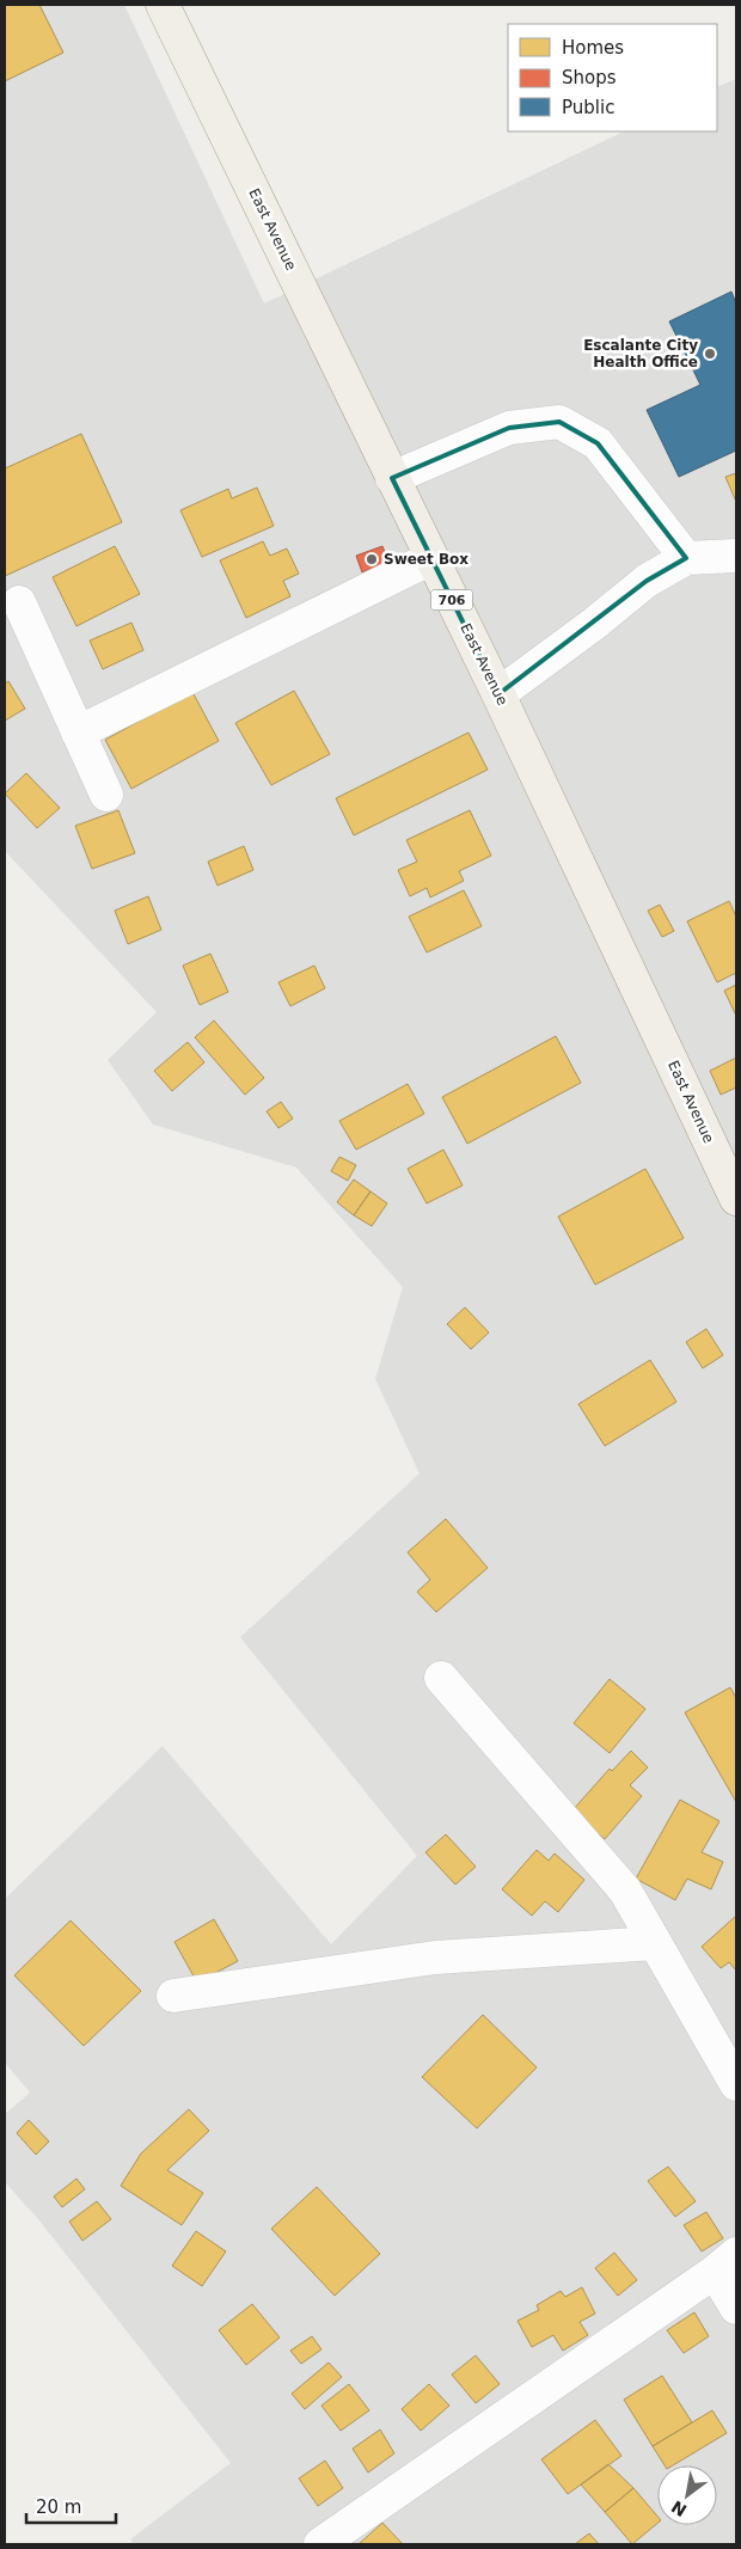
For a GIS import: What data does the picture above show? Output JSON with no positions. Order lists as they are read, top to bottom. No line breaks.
{"streets":{"main road":["East Avenue","706"]},"places":["Escalante City Health Office","Sweet Box"],"legend":["Homes","Shops","Public"],"scale_bar":"20 m","north":"bottom left"}
